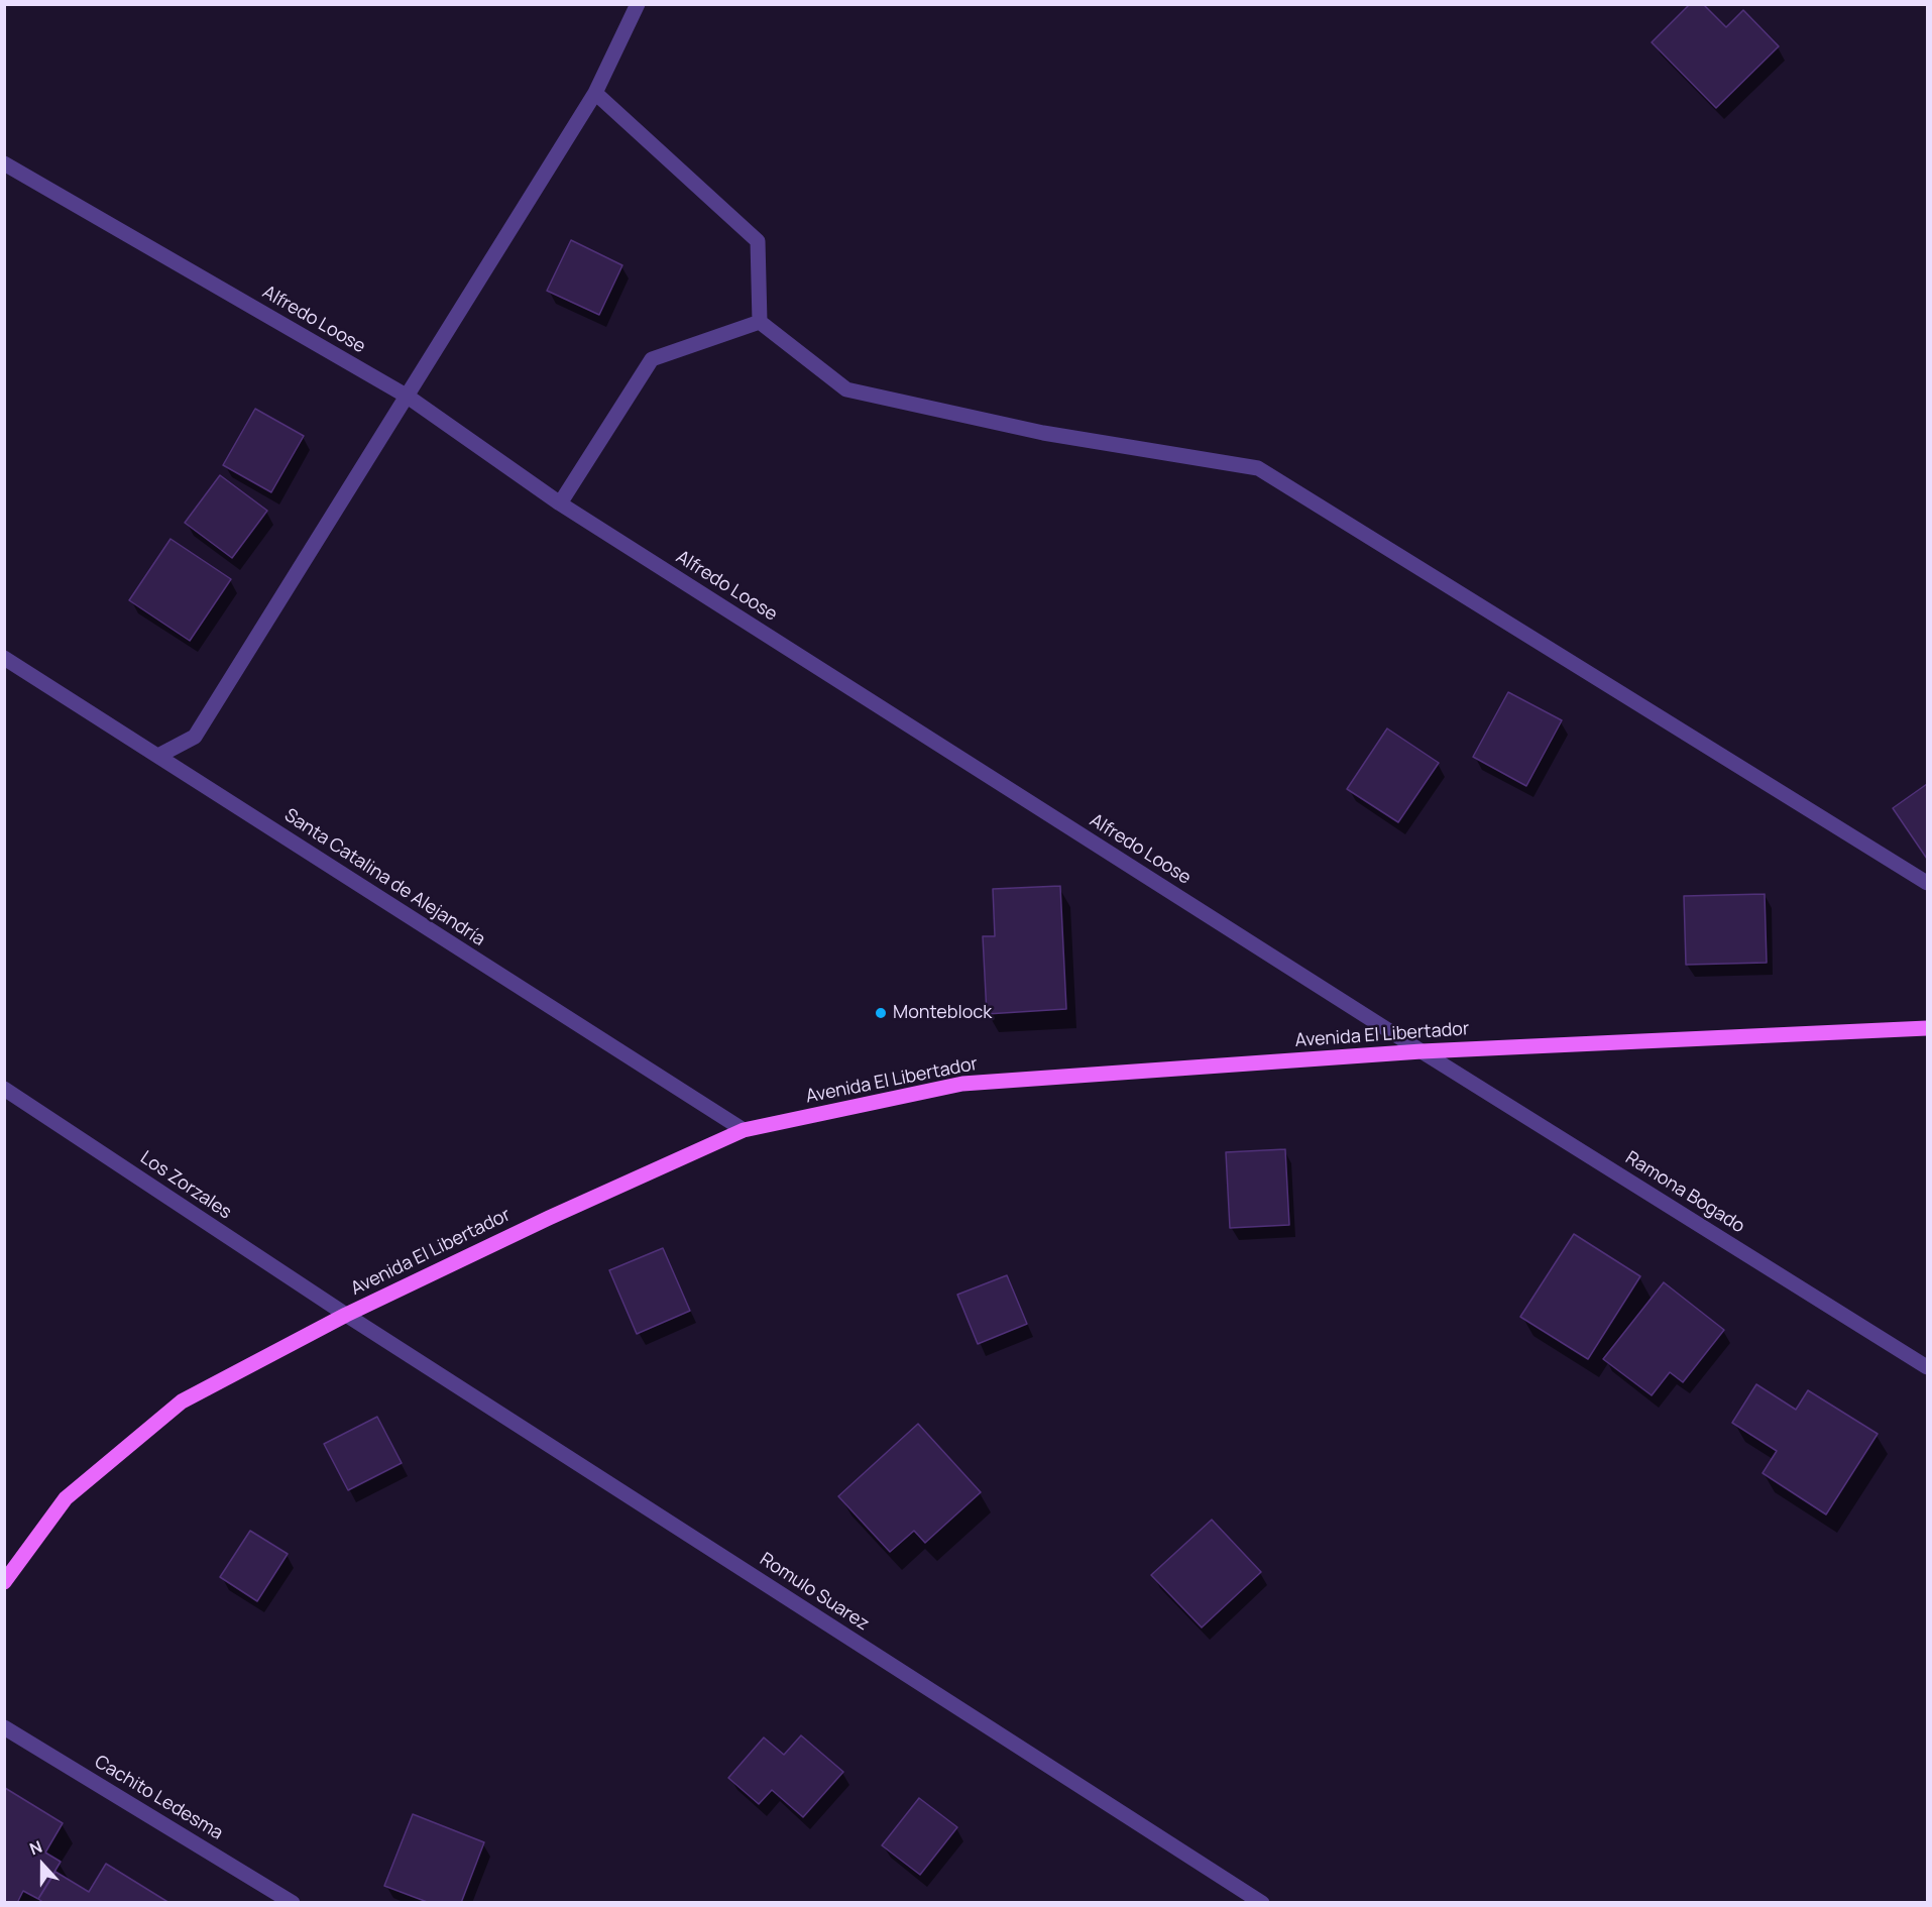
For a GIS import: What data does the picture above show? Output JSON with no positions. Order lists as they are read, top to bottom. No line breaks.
{"streets":{"main road":["Avenida El Libertador"],"street":["Alfredo Loose","Santa Catalina de Alejandría","Los Zorzales","Ramona Bogado","Romulo Suarez","Cachito Ledesma"]},"crossings":[["Alfredo Loose","Avenida El Libertador"],["Alfredo Loose","Ramona Bogado"],["Santa Catalina de Alejandría","Avenida El Libertador"],["Avenida El Libertador","Los Zorzales"],["Avenida El Libertador","Ramona Bogado"],["Avenida El Libertador","Romulo Suarez"],["Los Zorzales","Romulo Suarez"]],"places":["Monteblock"],"north":"top"}
